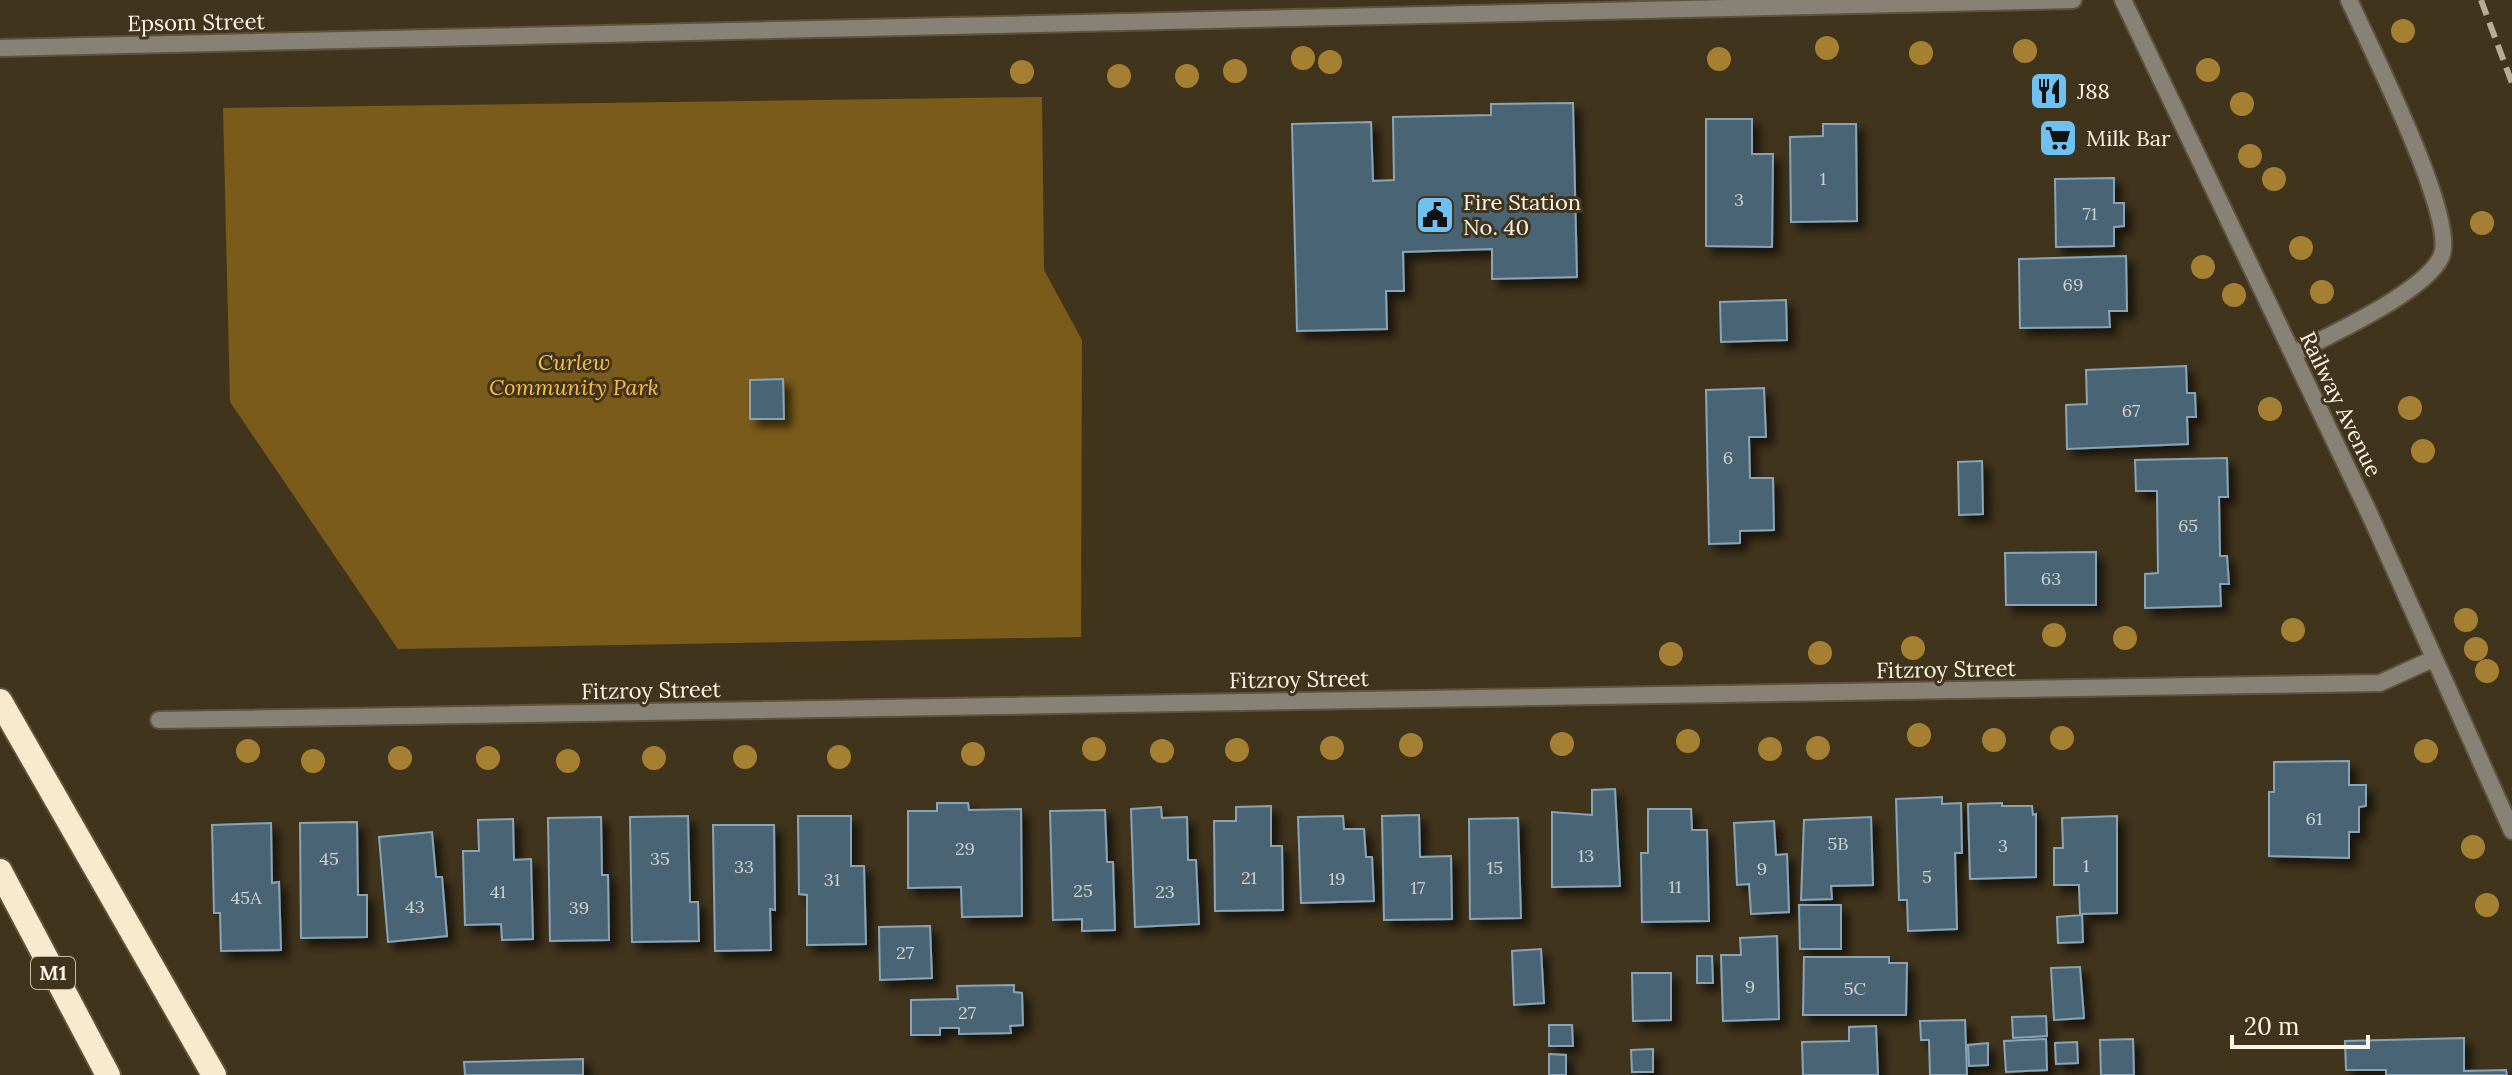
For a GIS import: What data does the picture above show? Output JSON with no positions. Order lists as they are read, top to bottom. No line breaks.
{"streets":{"highway":["M1"],"street":["Epsom Street","Railway Avenue","Fitzroy Street"]},"crossings":[["Railway Avenue","Fitzroy Street"]],"parks":["Curlew Community Park"],"places":{"restaurant":["J88"],"supermarket":["Milk Bar"],"public building":["Fire Station No. 40"]},"house_numbers":["1","3","71","69","67","6","65","63","61","5B","3","29","13","45","35","1","33","15","9","5","21","19","31","11","17","25","41","23","45A","43","39","27","9","5C","27"],"scale_bar":"20 m"}
